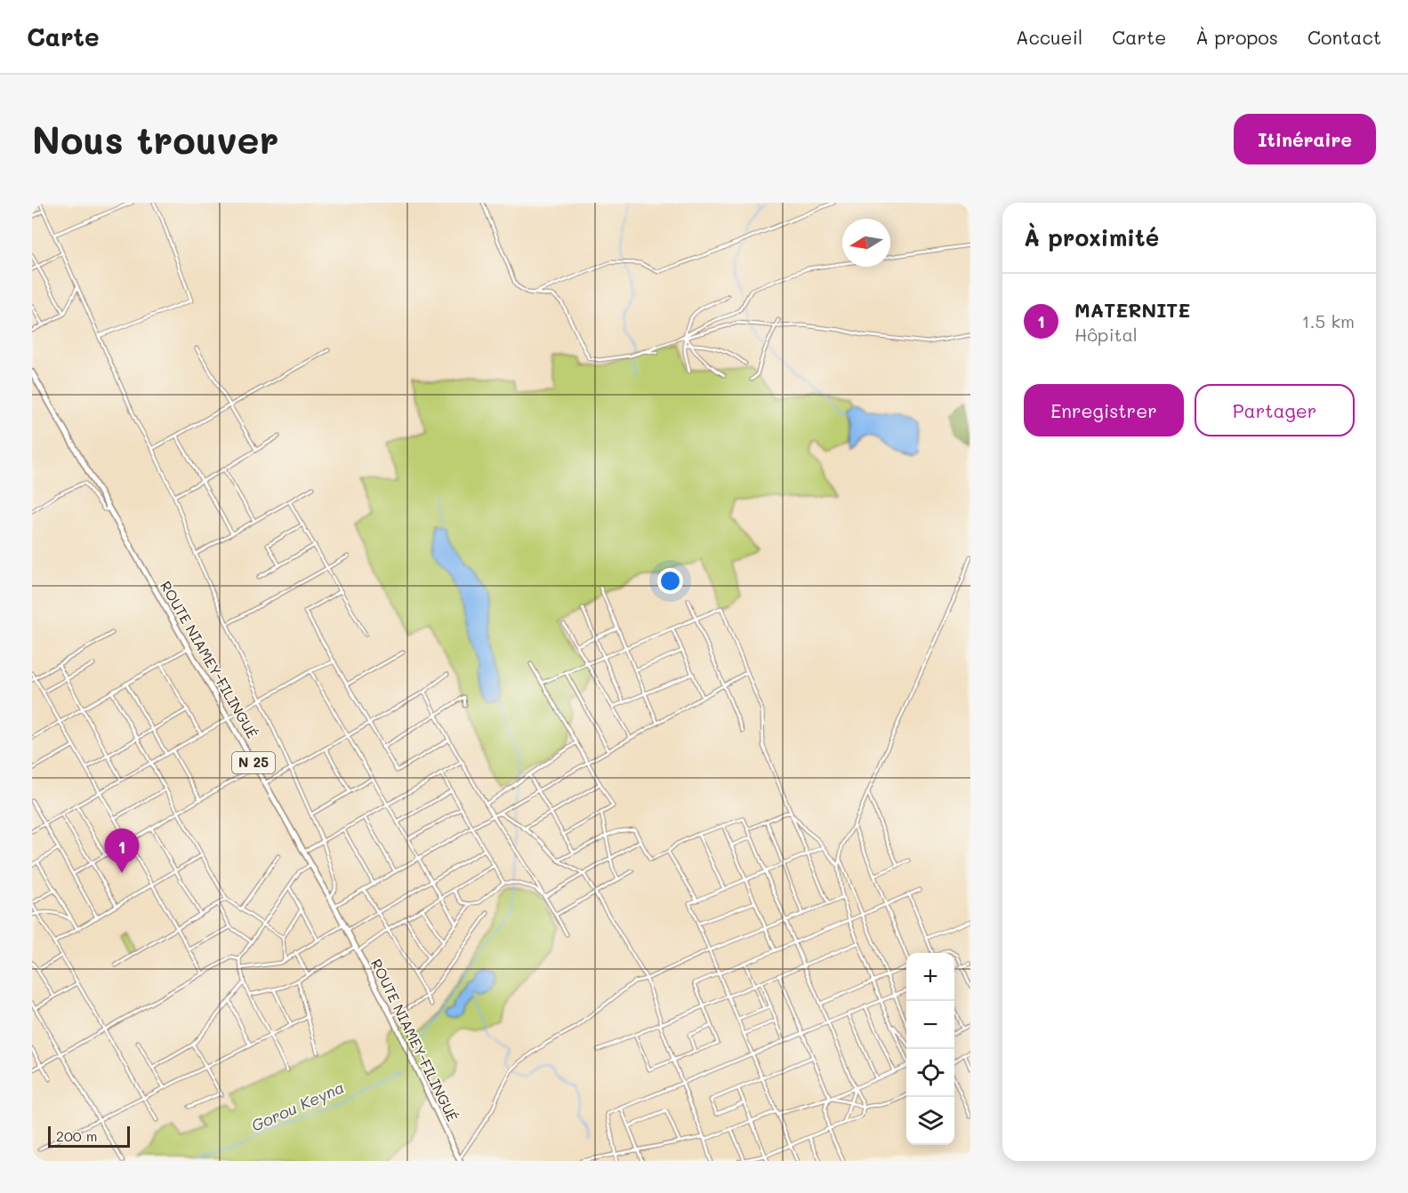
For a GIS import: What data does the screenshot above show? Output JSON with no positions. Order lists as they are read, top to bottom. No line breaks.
{"streets":{"main road":["ROUTE NIAMEY-FILINGUÉ","N 25"]},"water":["Gorou Keyna"],"scale_bar":"200 m","north":"left","page":{"header":"Carte","nav":["Accueil","Carte","À propos","Contact"],"buttons":["Itinéraire",["Enregistrer","Partager"]],"title":"Nous trouver","heading":"À proximité","list":[{"mark":"1","name":"MATERNITE","note":"Hôpital","value":"1.5 km"}],"pins":"1","map_buttons":["+","−"],"scale":"200 m"}}
